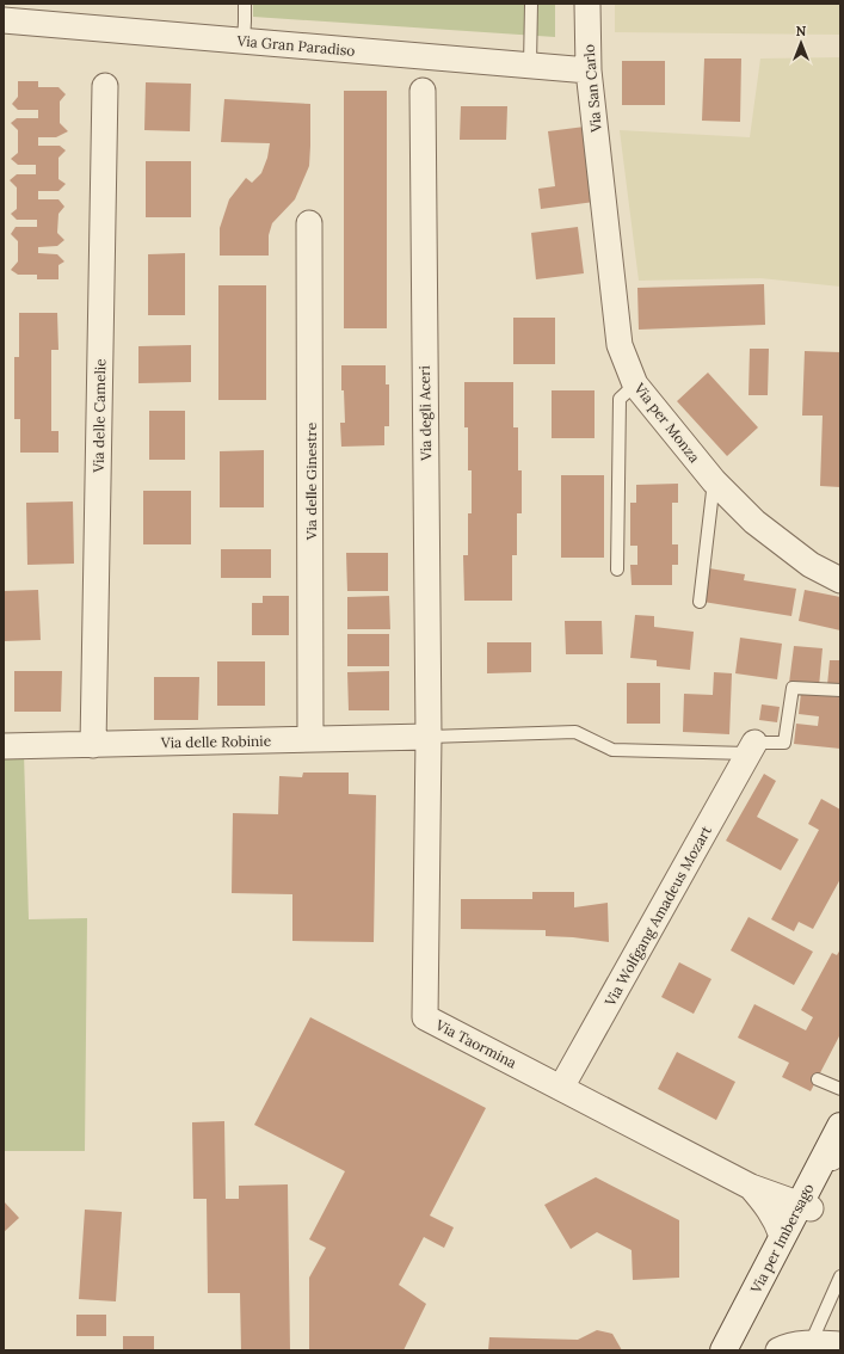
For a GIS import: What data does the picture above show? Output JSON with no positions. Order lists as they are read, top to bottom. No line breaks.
{"streets":{"main road":["Via per Imbersago"],"street":["Via Gran Paradiso","Via San Carlo","Via degli Aceri","Via delle Camelie","Via per Monza","Via delle Ginestre","Via delle Robinie","Via Wolfgang Amadeus Mozart","Via Taormina"]},"crossings":[["Via Gran Paradiso","Via San Carlo"],["Via San Carlo","Via per Monza"],["Via degli Aceri","Via delle Robinie"],["Via degli Aceri","Via Taormina"],["Via delle Camelie","Via delle Robinie"],["Via delle Ginestre","Via delle Robinie"],["Via delle Robinie","Via Taormina"],["Via Wolfgang Amadeus Mozart","Via Taormina"],["Via Taormina","Via per Imbersago"]],"north":"top"}
